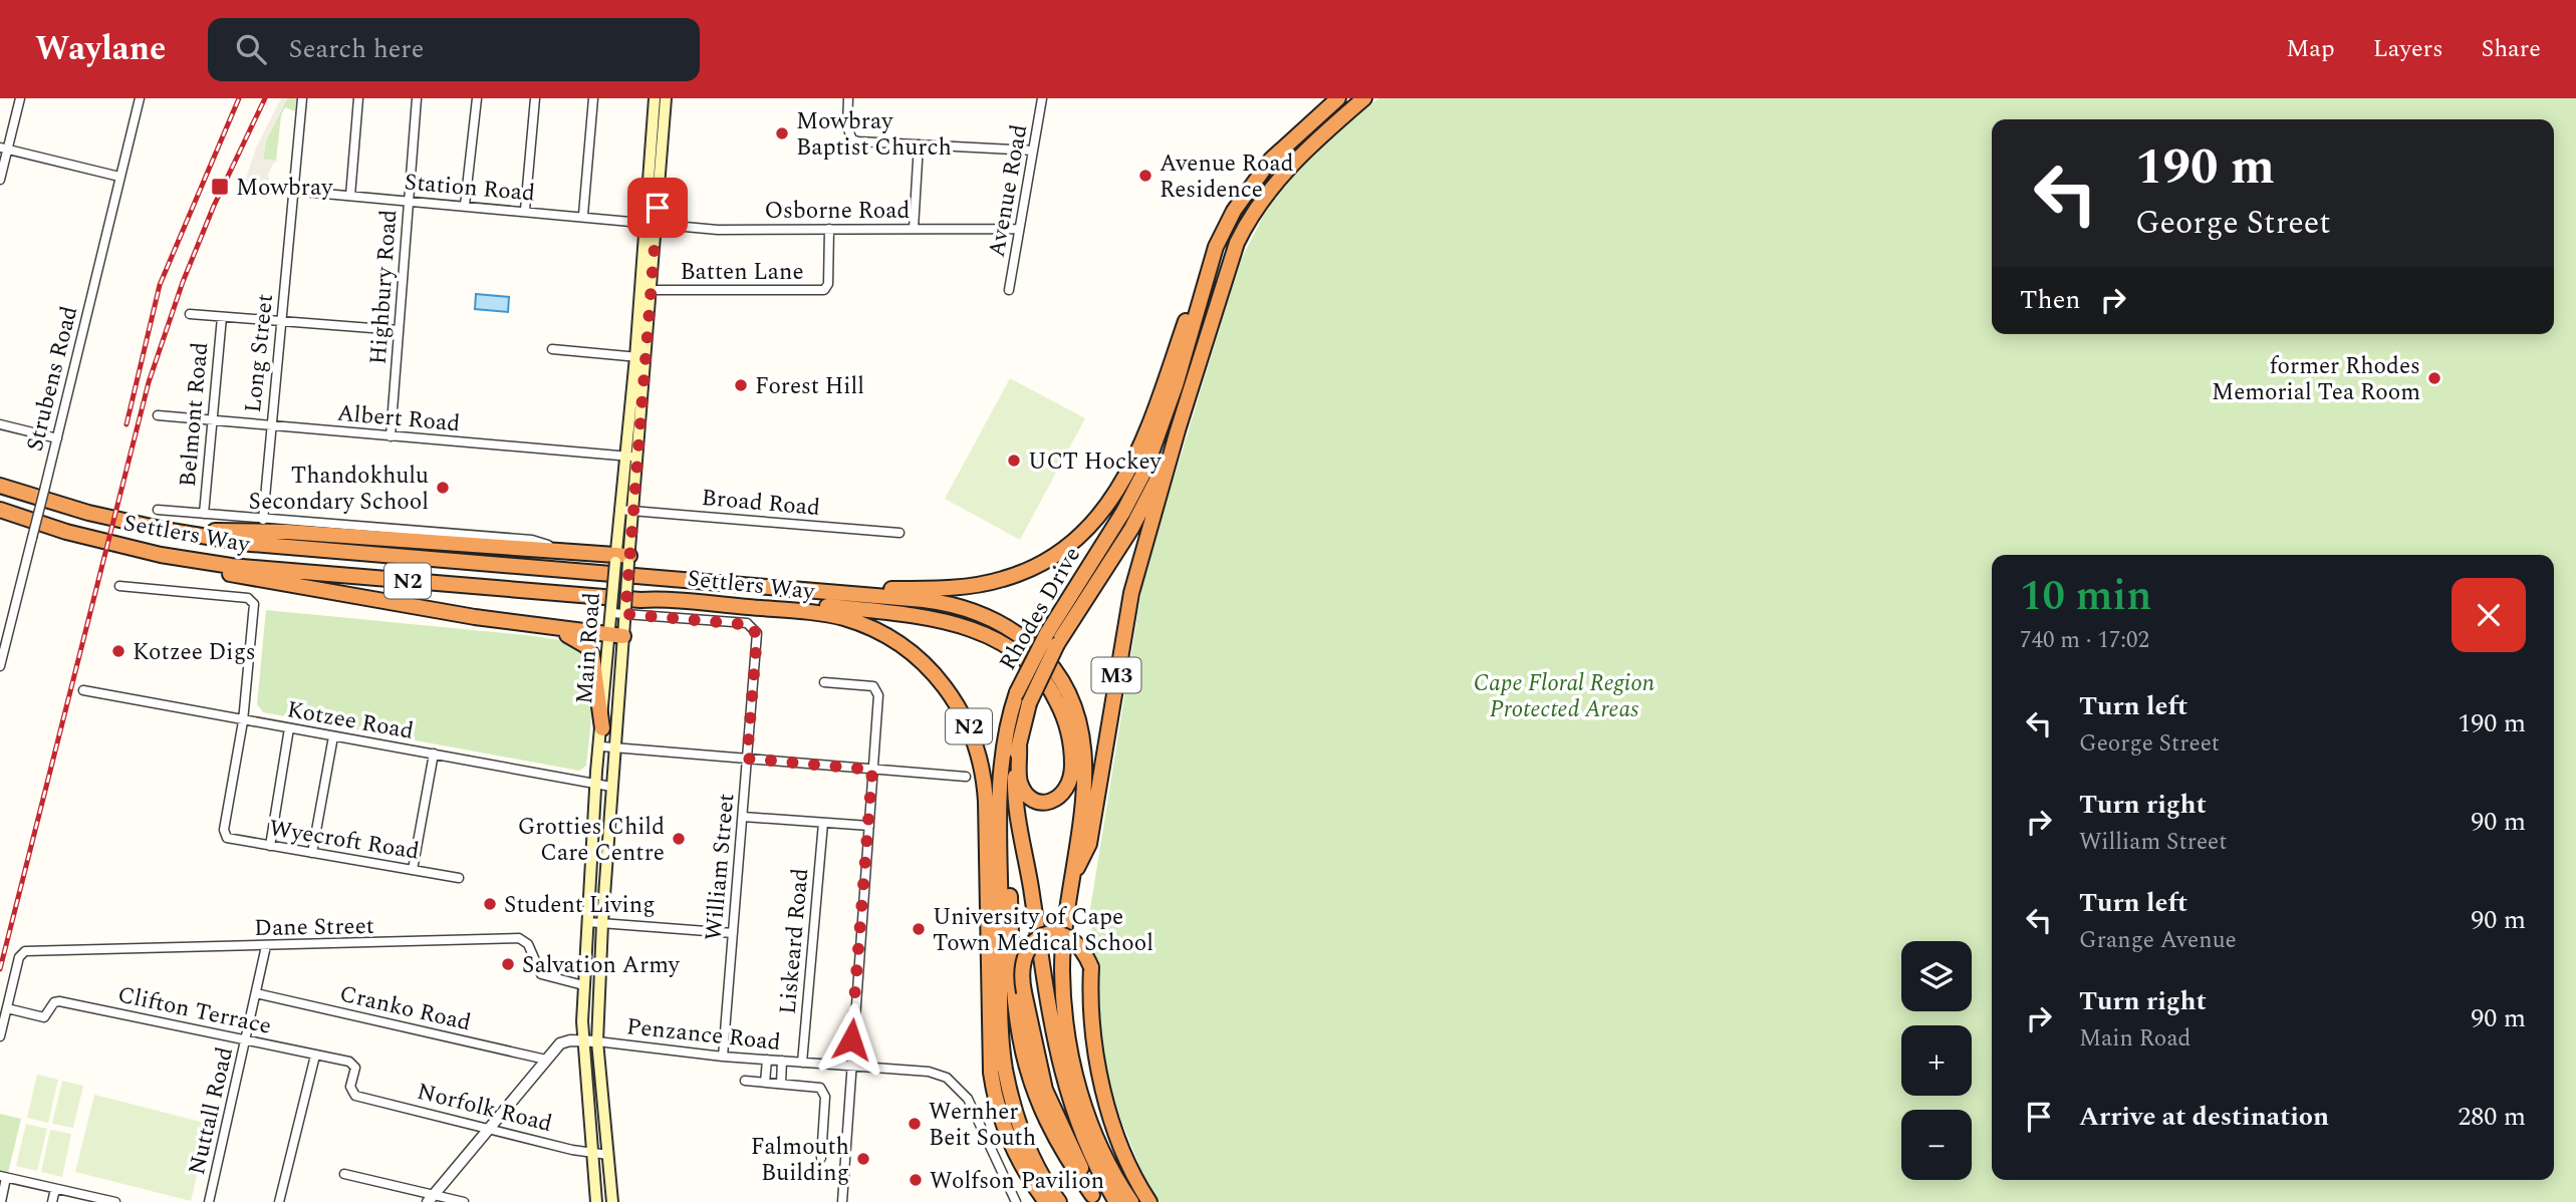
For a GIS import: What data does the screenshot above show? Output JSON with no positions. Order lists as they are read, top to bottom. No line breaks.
{"streets":{"highway":["Settlers Way","N2","Rhodes Drive","M3"],"main road":["Main Road"],"street":["Station Road","Avenue Road","Osborne Road","Batten Lane","Highbury Road","Long Street","Strubens Road","Belmont Road","Albert Road","Broad Road","Kotzee Road","Wyecroft Road","William Street","Dane Street","Liskeard Road","Cranko Road","Clifton Terrace","Penzance Road","Norfolk Road","Nuttall Road"]},"crossings":[["Station Road","Osborne Road"],["Station Road","Highbury Road"],["Station Road","Long Street"],["Station Road","Main Road"],["Avenue Road","Osborne Road"],["Osborne Road","Batten Lane"],["Osborne Road","Main Road"],["Batten Lane","Main Road"],["Highbury Road","Albert Road"],["Long Street","Albert Road"],["Belmont Road","Albert Road"],["Albert Road","Main Road"],["Broad Road","Main Road"],["Settlers Way","N2"],["Settlers Way","Rhodes Drive"],["Settlers Way","M3"],["N2","M3"],["Main Road","Kotzee Road"],["Main Road","William Street"],["Main Road","Dane Street"],["Main Road","Penzance Road"],["Main Road","Norfolk Road"],["Kotzee Road","Wyecroft Road"],["William Street","Penzance Road"],["Dane Street","Clifton Terrace"],["Dane Street","Nuttall Road"],["Liskeard Road","Penzance Road"],["Cranko Road","Nuttall Road"],["Clifton Terrace","Norfolk Road"],["Clifton Terrace","Nuttall Road"]],"parks":["Cape Floral Region Protected Areas"],"places":{"other":["Mowbray Baptist Church","Avenue Road Residence","former Rhodes Memorial Tea Room","Forest Hill","UCT Hockey","Thandokhulu Secondary School","Kotzee Digs","Grotties Child Care Centre","Student Living","University of Cape Town Medical School","Salvation Army","Wernher Beit South","Falmouth Building","Wolfson Pavilion"],"transit":["Mowbray"]},"page":{"header":"Waylane","search":"Search here","nav":["Map","Layers","Share"],"turn":["190 m","George Street"],"then":"Then","heading":["10 min","740 m · 17:02"],"list":[{"name":"Turn left","note":"George Street","value":"190 m"},{"name":"Turn right","note":"William Street","value":"90 m"},{"name":"Turn left","note":"Grange Avenue","value":"90 m"},{"name":"Turn right","note":"Main Road","value":"90 m"},{"name":"Arrive at destination","value":"280 m"}],"map_buttons":["+","−"]}}
